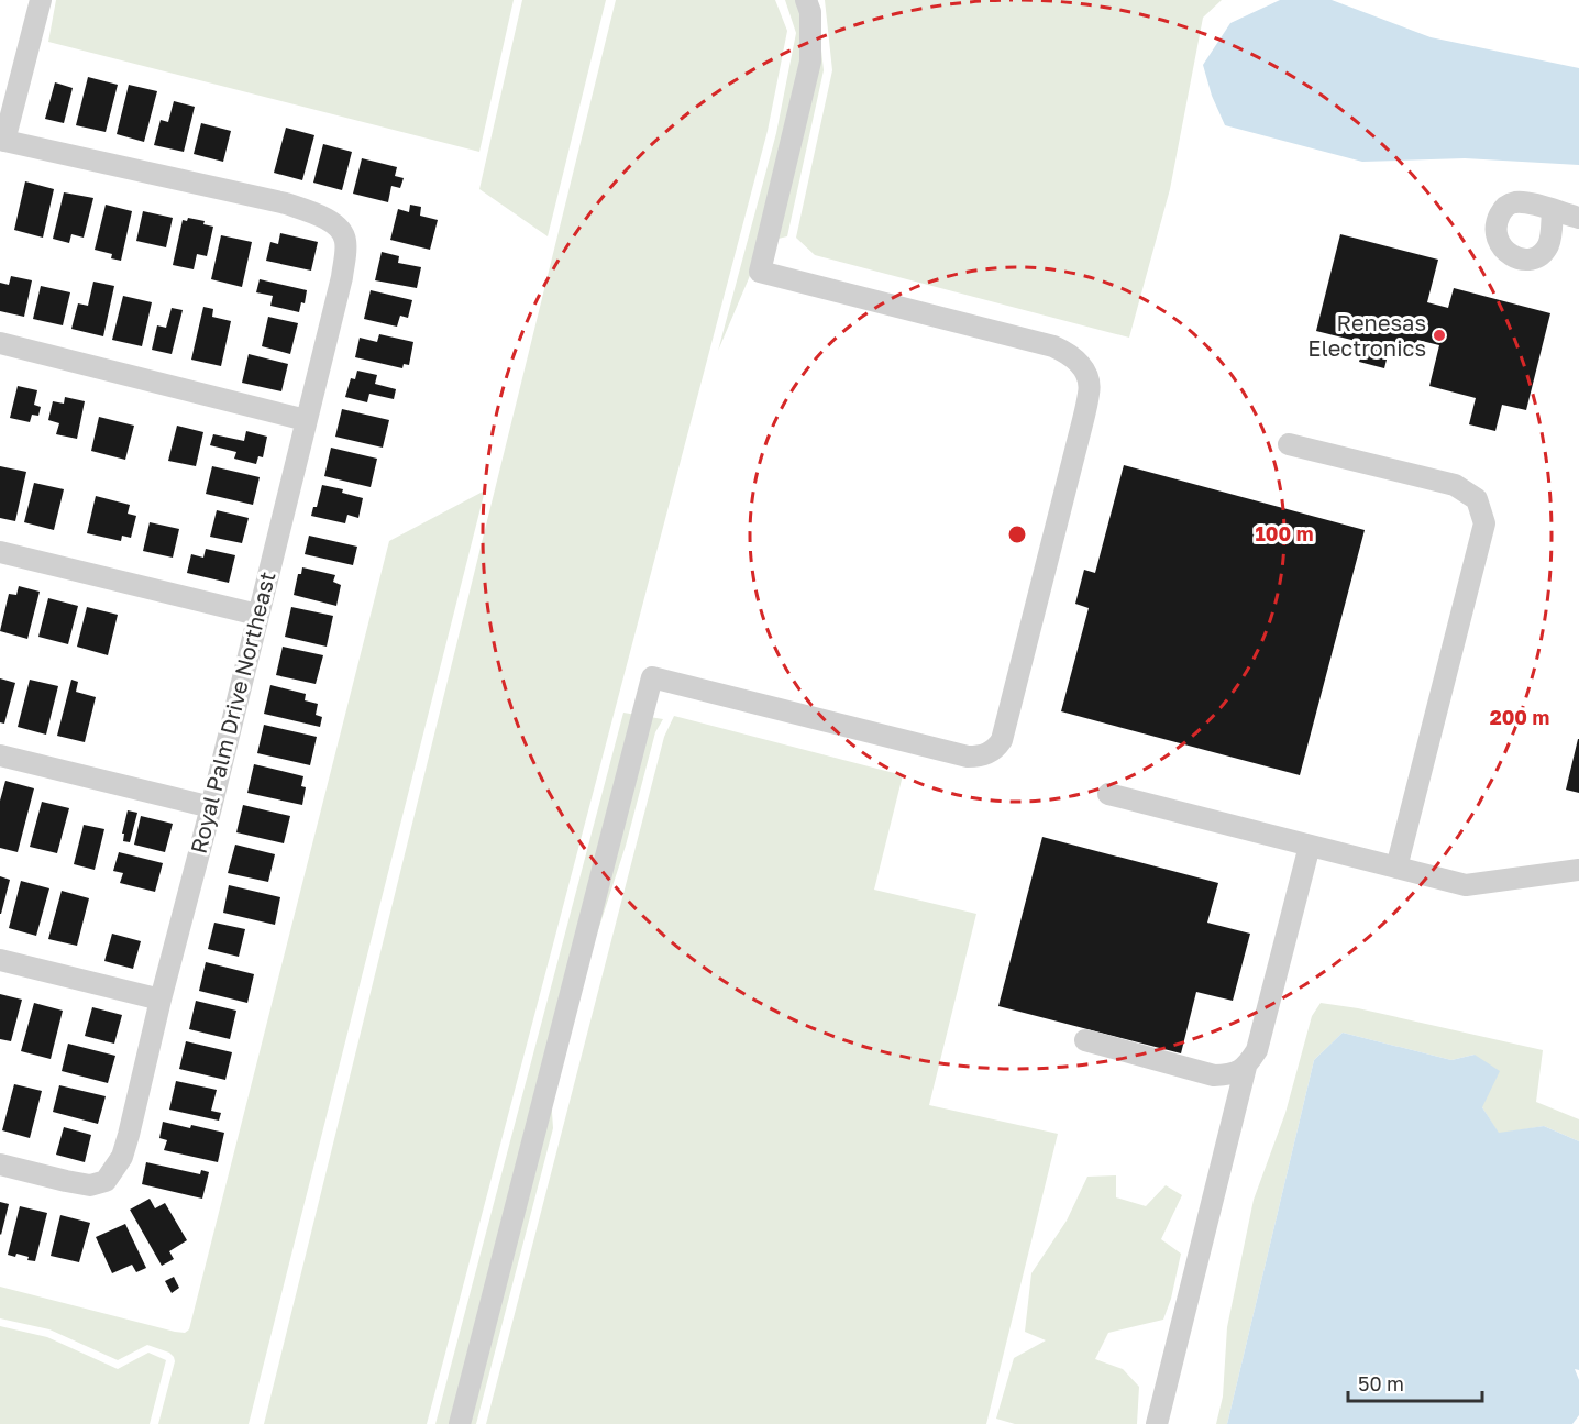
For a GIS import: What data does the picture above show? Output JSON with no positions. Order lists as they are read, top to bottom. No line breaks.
{"streets":{"street":["Royal Palm Drive Northeast"]},"places":["Renesas Electronics"],"scale_bar":"50 m","rings":["100 m","200 m"]}
